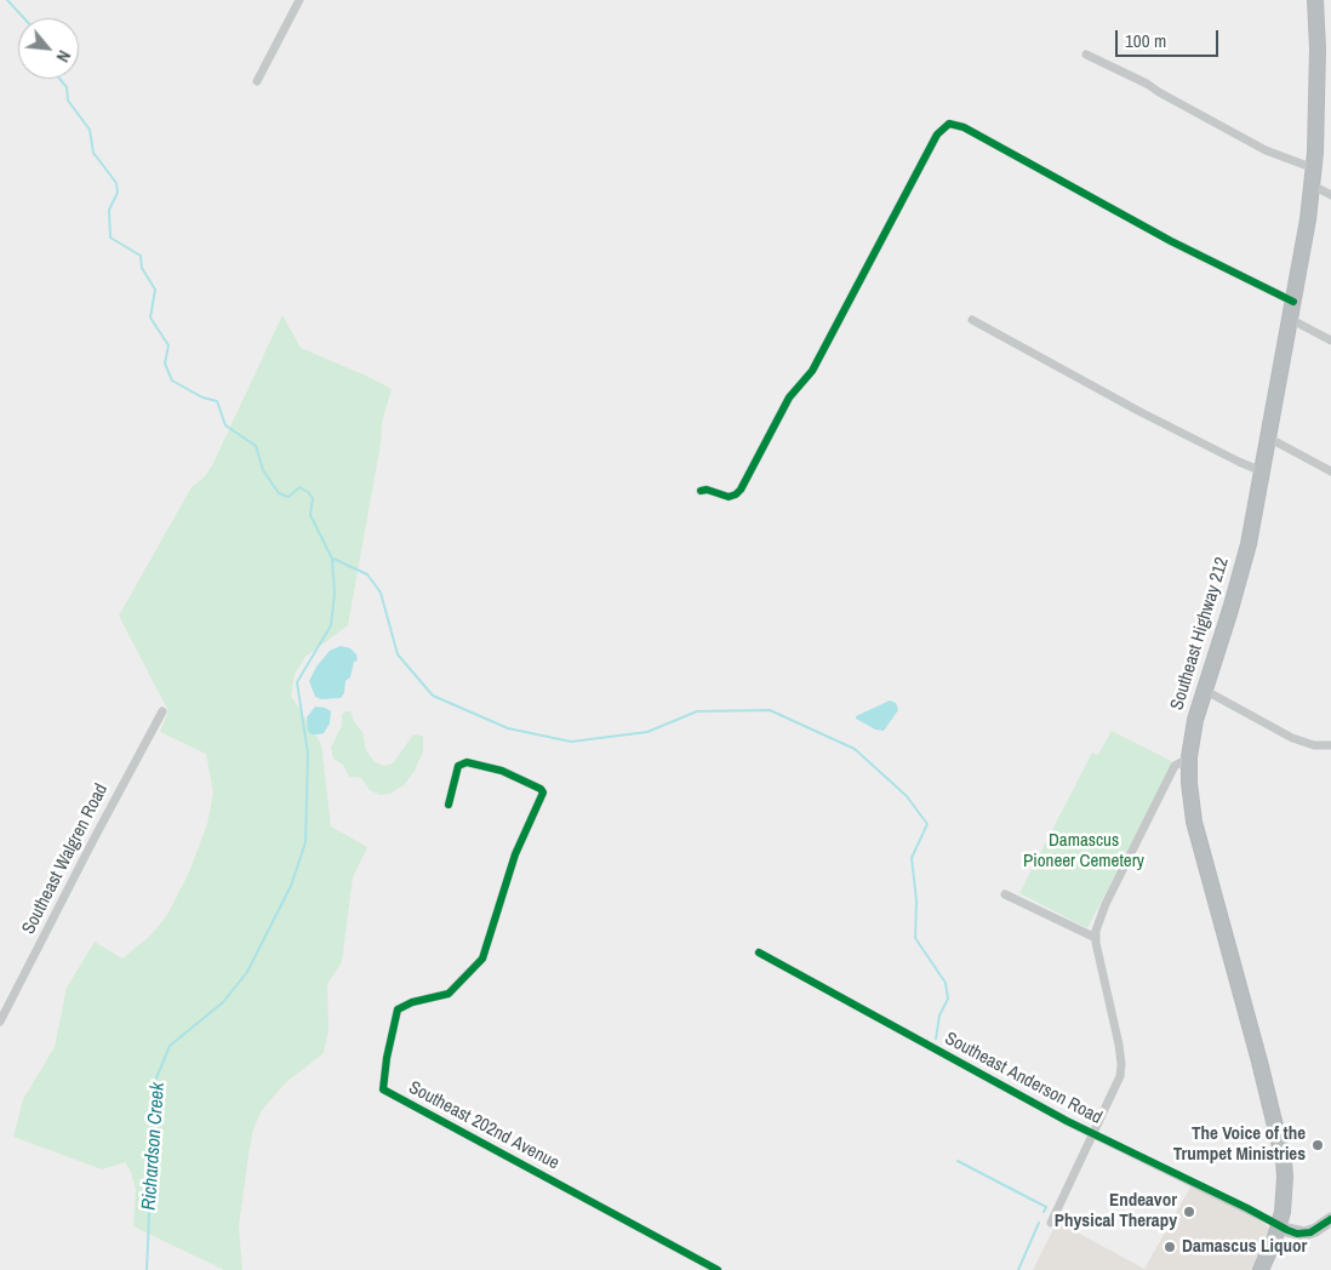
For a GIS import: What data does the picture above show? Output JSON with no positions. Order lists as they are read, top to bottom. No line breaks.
{"streets":{"highway":["Southeast Highway 212"],"street":["Southeast Walgren Road","Southeast Anderson Road","Southeast 202nd Avenue"]},"crossings":[["Southeast Highway 212","Southeast Anderson Road"]],"water":["Richardson Creek"],"parks":["Damascus Pioneer Cemetery"],"places":["The Voice of the Trumpet Ministries","Endeavor Physical Therapy","Damascus Liquor"],"scale_bar":"100 m","north":"bottom right"}
